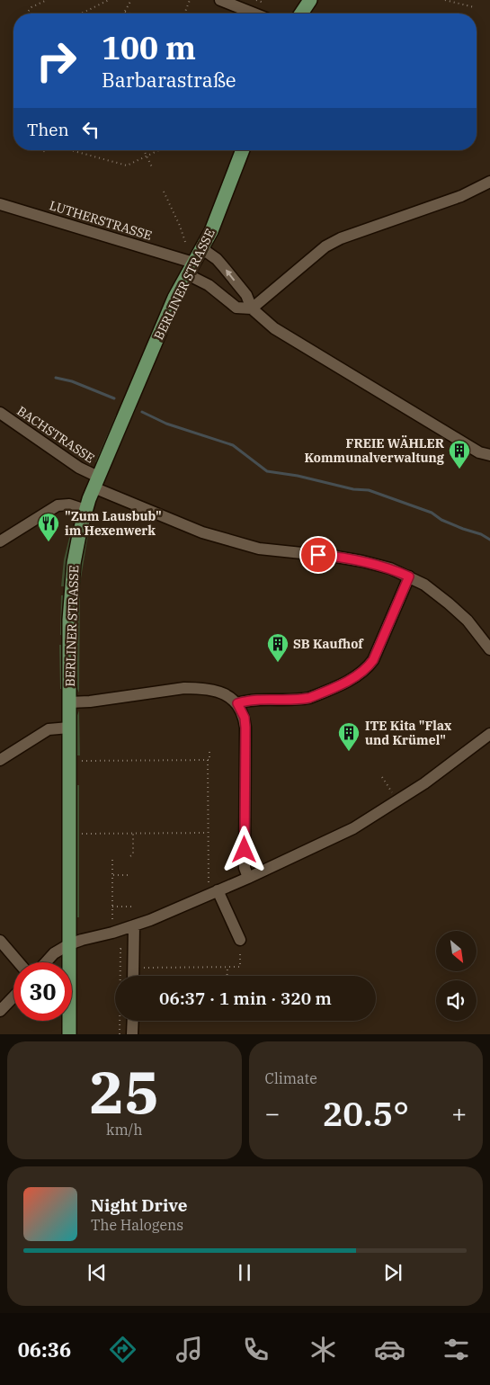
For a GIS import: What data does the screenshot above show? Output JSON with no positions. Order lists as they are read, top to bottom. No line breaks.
{"streets":{"main road":["BERLINER STRASSE"],"street":["LUTHERSTRASSE","BACHSTRASSE"]},"crossings":[["LUTHERSTRASSE","BERLINER STRASSE"],["BERLINER STRASSE","BACHSTRASSE"]],"places":{"building":["FREIE WÄHLER Kommunalverwaltung","SB Kaufhof","ITE Kita \"Flax und Krümel\""],"restaurant":["\"Zum Lausbub\" im Hexenwerk"]},"north":"bottom right","page":{"turn":["100 m","Barbarastraße"],"then":"Then","limit":"30","trip":"06:37 · 1 min · 320 m","tile":[["25","km/h"],"Climate"],"heat":["−","20.5°","+"],"song":["Night Drive","The Halogens"],"tabs":"06:36"}}
